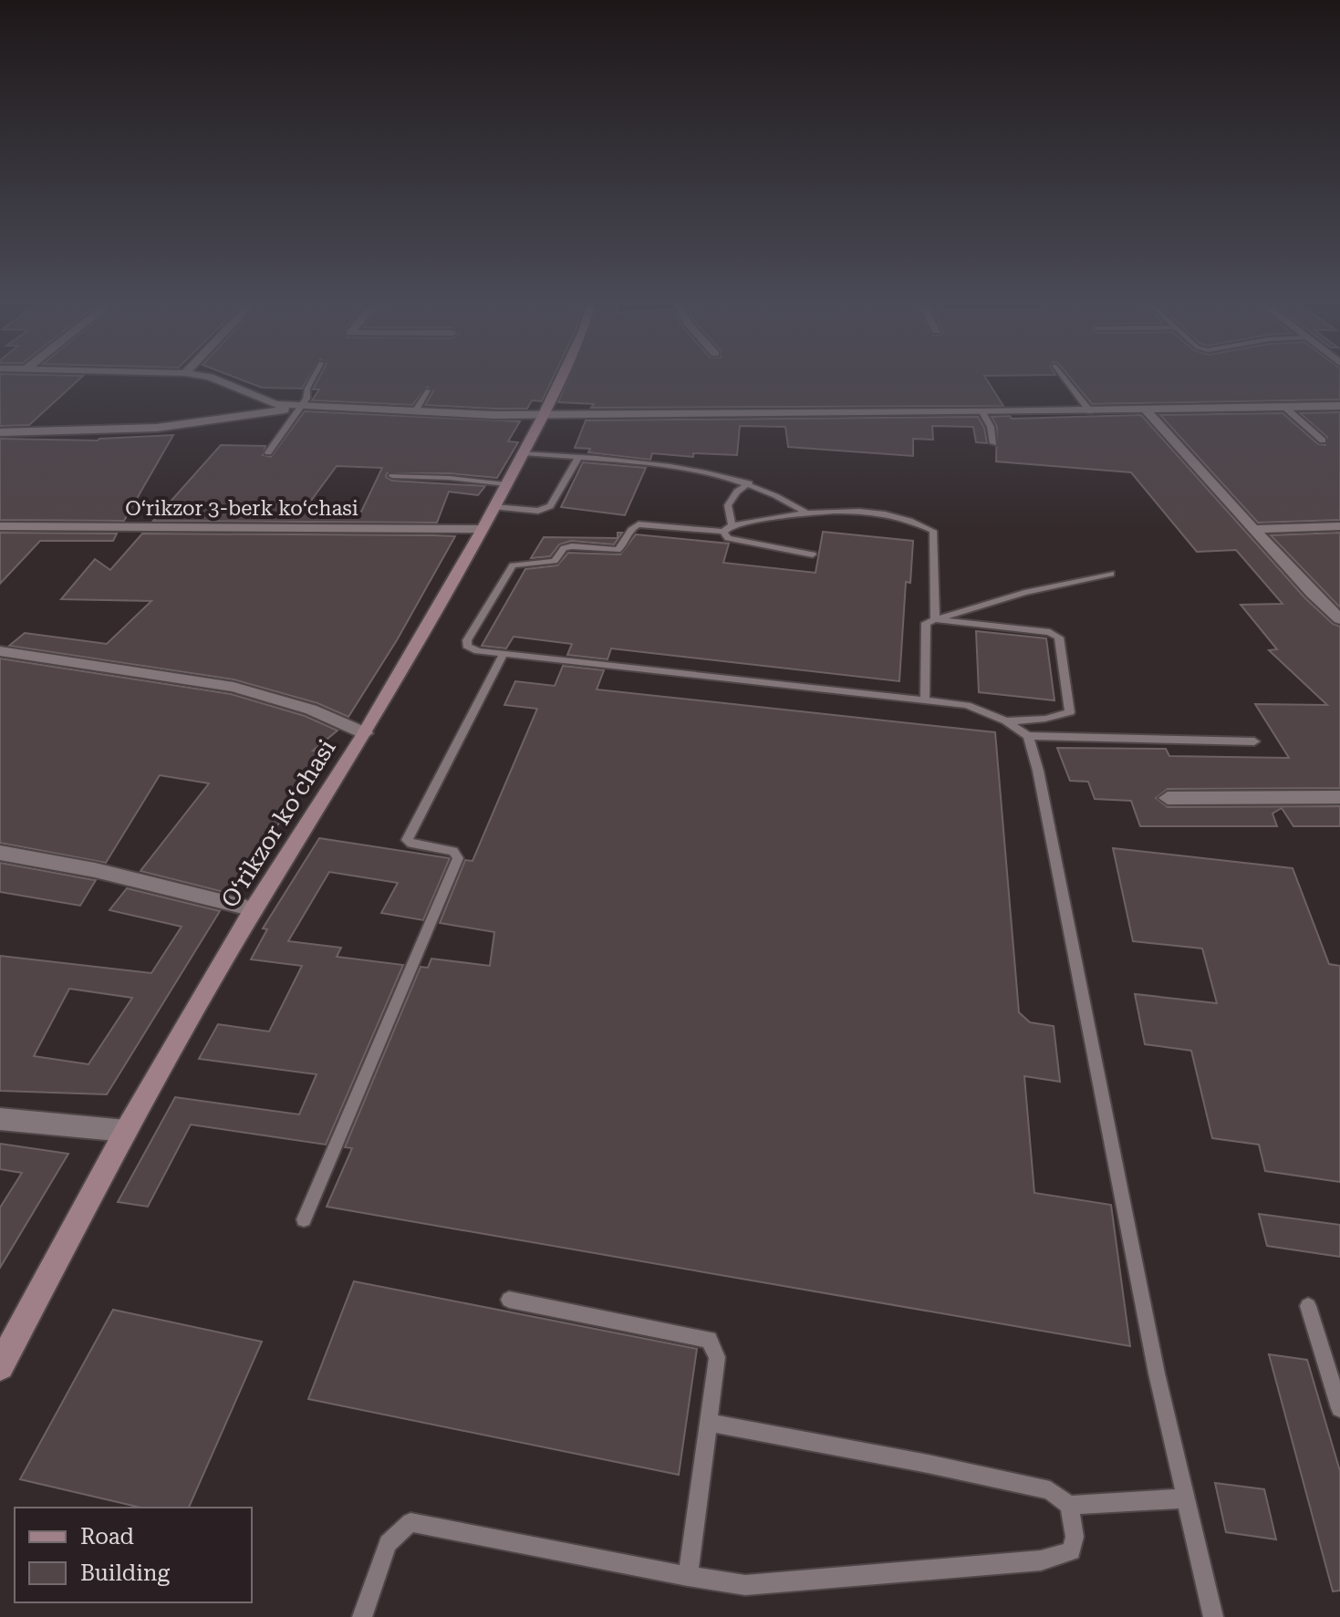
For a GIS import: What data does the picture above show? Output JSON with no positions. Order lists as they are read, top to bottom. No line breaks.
{"streets":{"main road":["Oʻrikzor koʻchasi"],"street":["Oʻrikzor 3-berk koʻchasi"]},"crossings":[["Oʻrikzor 3-berk koʻchasi","Oʻrikzor koʻchasi"]],"legend":["Road","Building"]}
